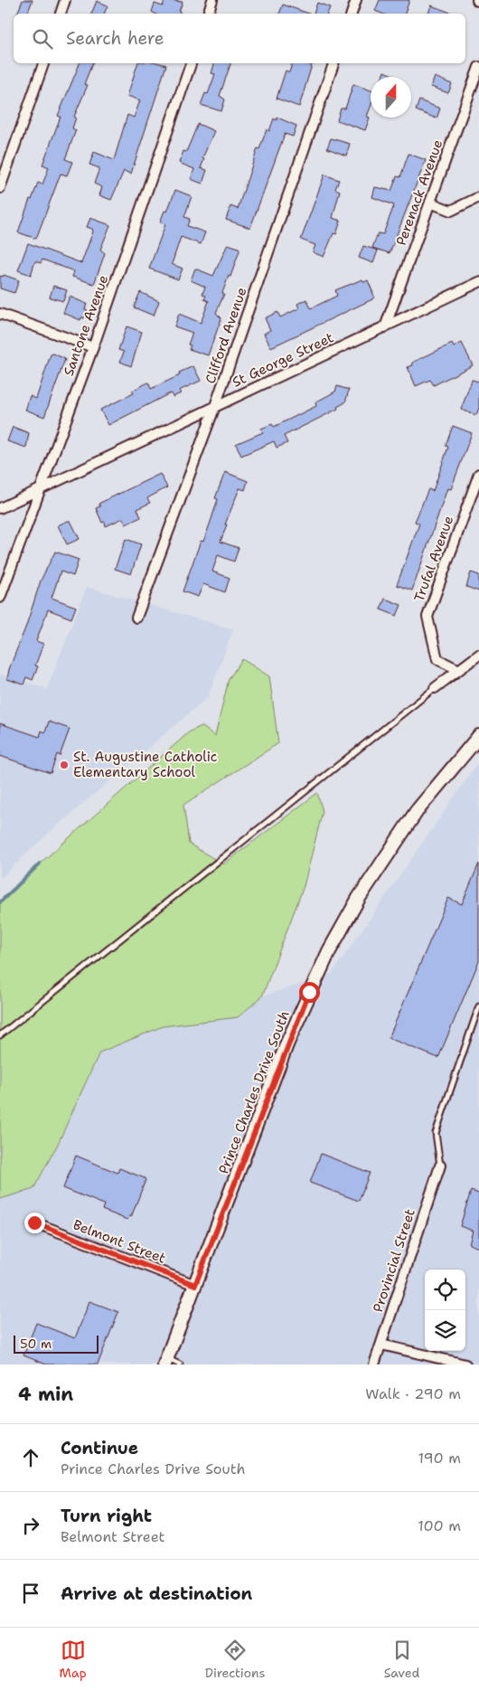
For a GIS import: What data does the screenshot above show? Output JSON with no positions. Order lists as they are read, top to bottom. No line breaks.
{"streets":{"main road":["Prince Charles Drive South"],"street":["Perenack Avenue","Santone Avenue","Clifford Avenue","St George Street","Trufal Avenue","Belmont Street","Provincial Street"]},"crossings":[["Perenack Avenue","St George Street"],["Santone Avenue","St George Street"],["Clifford Avenue","St George Street"],["Prince Charles Drive South","Belmont Street"]],"places":["St. Augustine Catholic Elementary School"],"scale_bar":"50 m","north":"top","page":{"search":"Search here","scale":"50 m","heading":["4 min","Walk · 290 m"],"list":[["Continue","Prince Charles Drive South","190 m"],["Turn right","Belmont Street","100 m"],"Arrive at destination"],"nav":["Map","Directions","Saved"]}}
